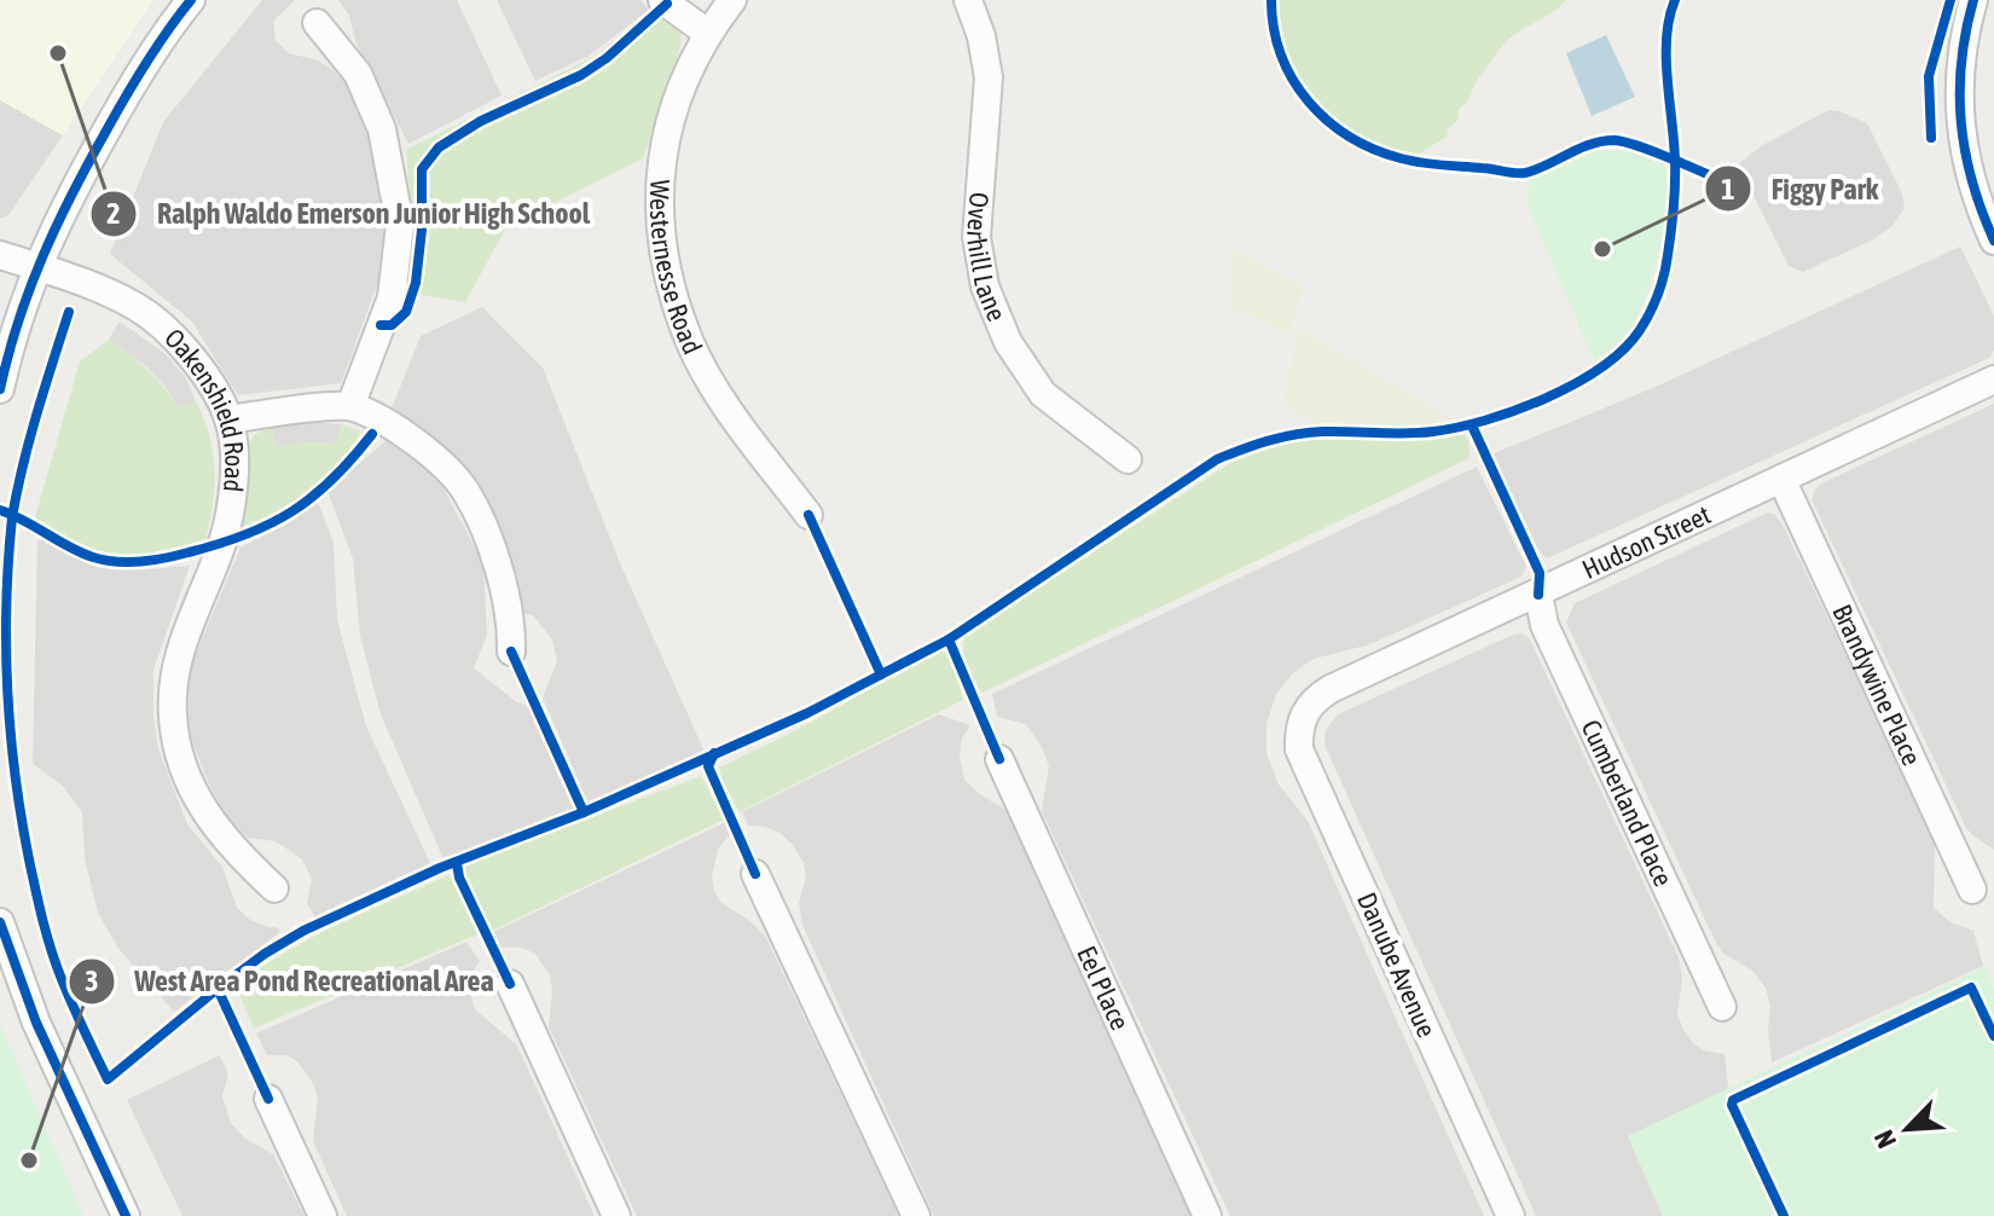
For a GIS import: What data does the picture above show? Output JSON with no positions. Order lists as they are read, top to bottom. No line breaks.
{"streets":{"street":["Overhill Lane","Westernesse Road","Oakenshield Road","Hudson Street","Brandywine Place","Cumberland Place","Danube Avenue","Eel Place"]},"crossings":[["Hudson Street","Brandywine Place"],["Hudson Street","Cumberland Place"],["Hudson Street","Danube Avenue"]],"places":["Ralph Waldo Emerson Junior High School","Figgy Park","West Area Pond Recreational Area"],"north":"bottom left"}
